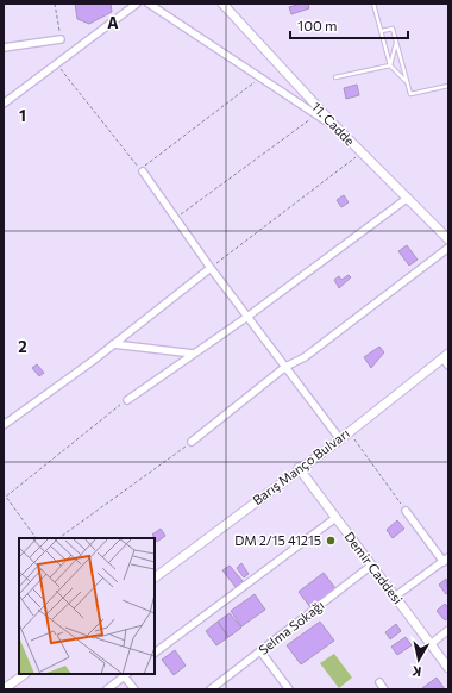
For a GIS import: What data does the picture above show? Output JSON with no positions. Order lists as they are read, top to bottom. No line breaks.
{"streets":{"street":["11. Cadde","Barış Manço Bulvarı","Demir Caddesi","Selma Sokağı"]},"crossings":[["Barış Manço Bulvarı","Demir Caddesi"],["Demir Caddesi","Selma Sokağı"]],"places":["DM 2/15 41215"],"scale_bar":"100 m","north":"bottom","grid":{"columns":["A"],"rows":["1","2"]}}
